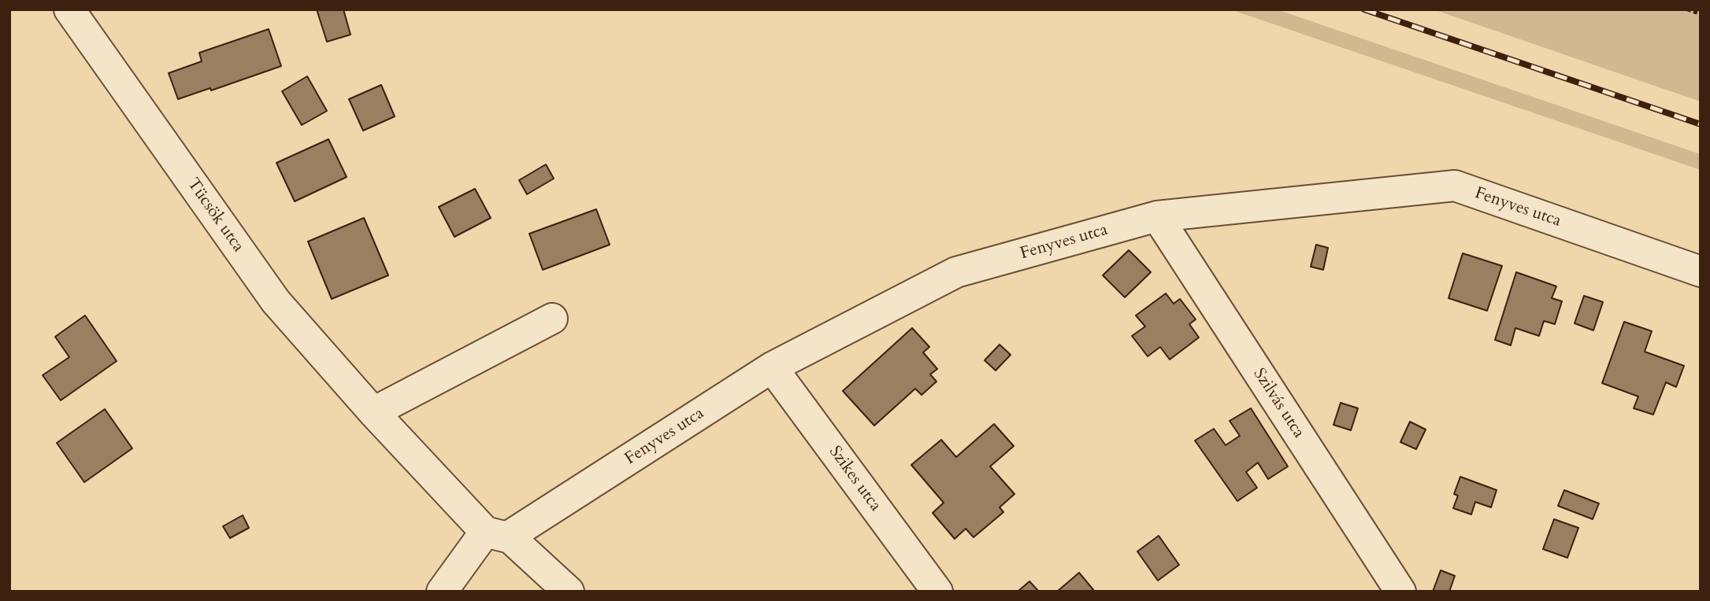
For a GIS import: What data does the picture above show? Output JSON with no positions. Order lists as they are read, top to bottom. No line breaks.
{"streets":{"street":["Fenyves utca","Tücsök utca","Szilvás utca","Szikes utca"]},"crossings":[["Fenyves utca","Tücsök utca"],["Fenyves utca","Szilvás utca"],["Fenyves utca","Szikes utca"]]}
